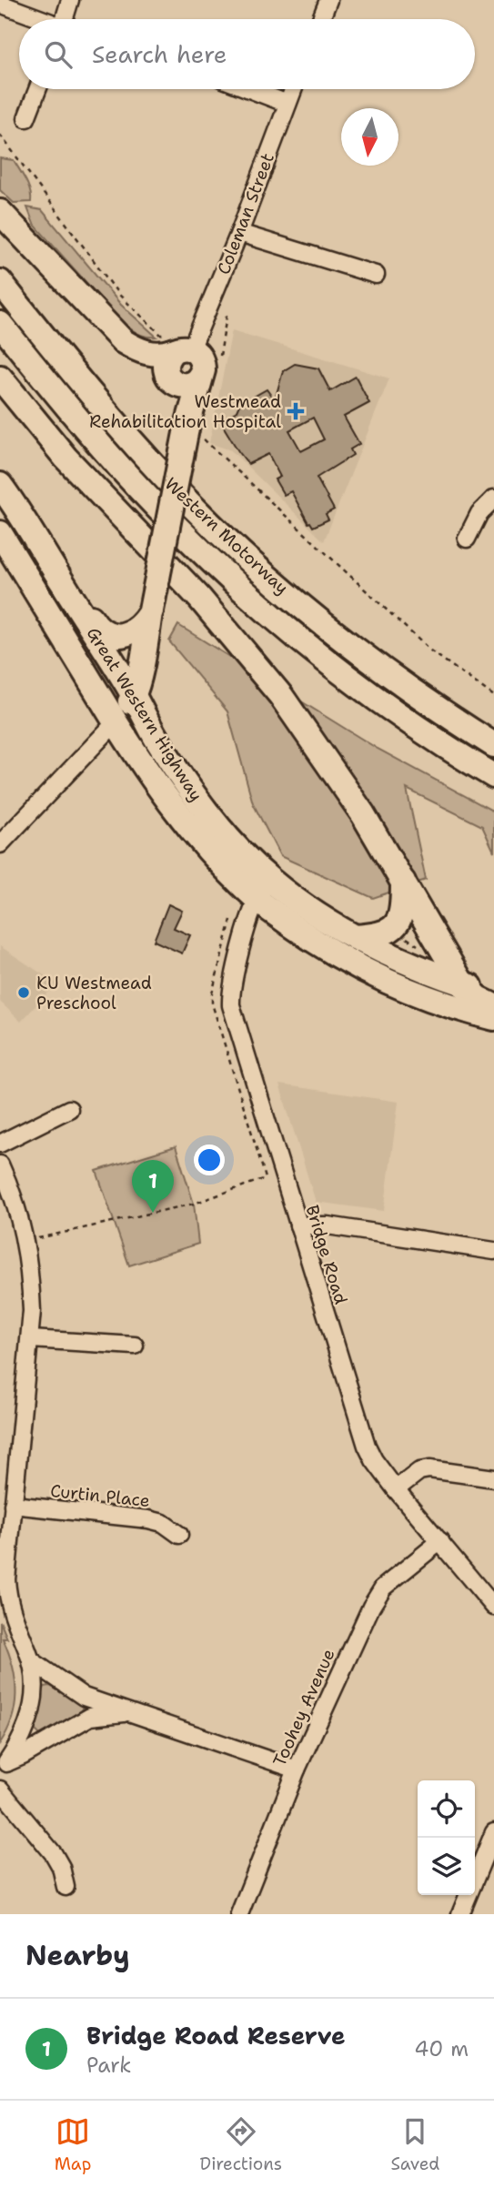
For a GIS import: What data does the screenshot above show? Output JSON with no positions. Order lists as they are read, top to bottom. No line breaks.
{"streets":{"highway":["Western Motorway","Great Western Highway"],"street":["Coleman Street","Bridge Road","Curtin Place","Toohey Avenue"]},"crossings":[["Great Western Highway","Bridge Road"],["Bridge Road","Toohey Avenue"]],"places":{"health":["Westmead Rehabilitation Hospital"],"other":["KU Westmead Preschool"]},"north":"bottom","page":{"search":"Search here","pins":"1","heading":"Nearby","list":[{"mark":"1","name":"Bridge Road Reserve","note":"Park","value":"40 m"}],"nav":["Map","Directions","Saved"]}}
